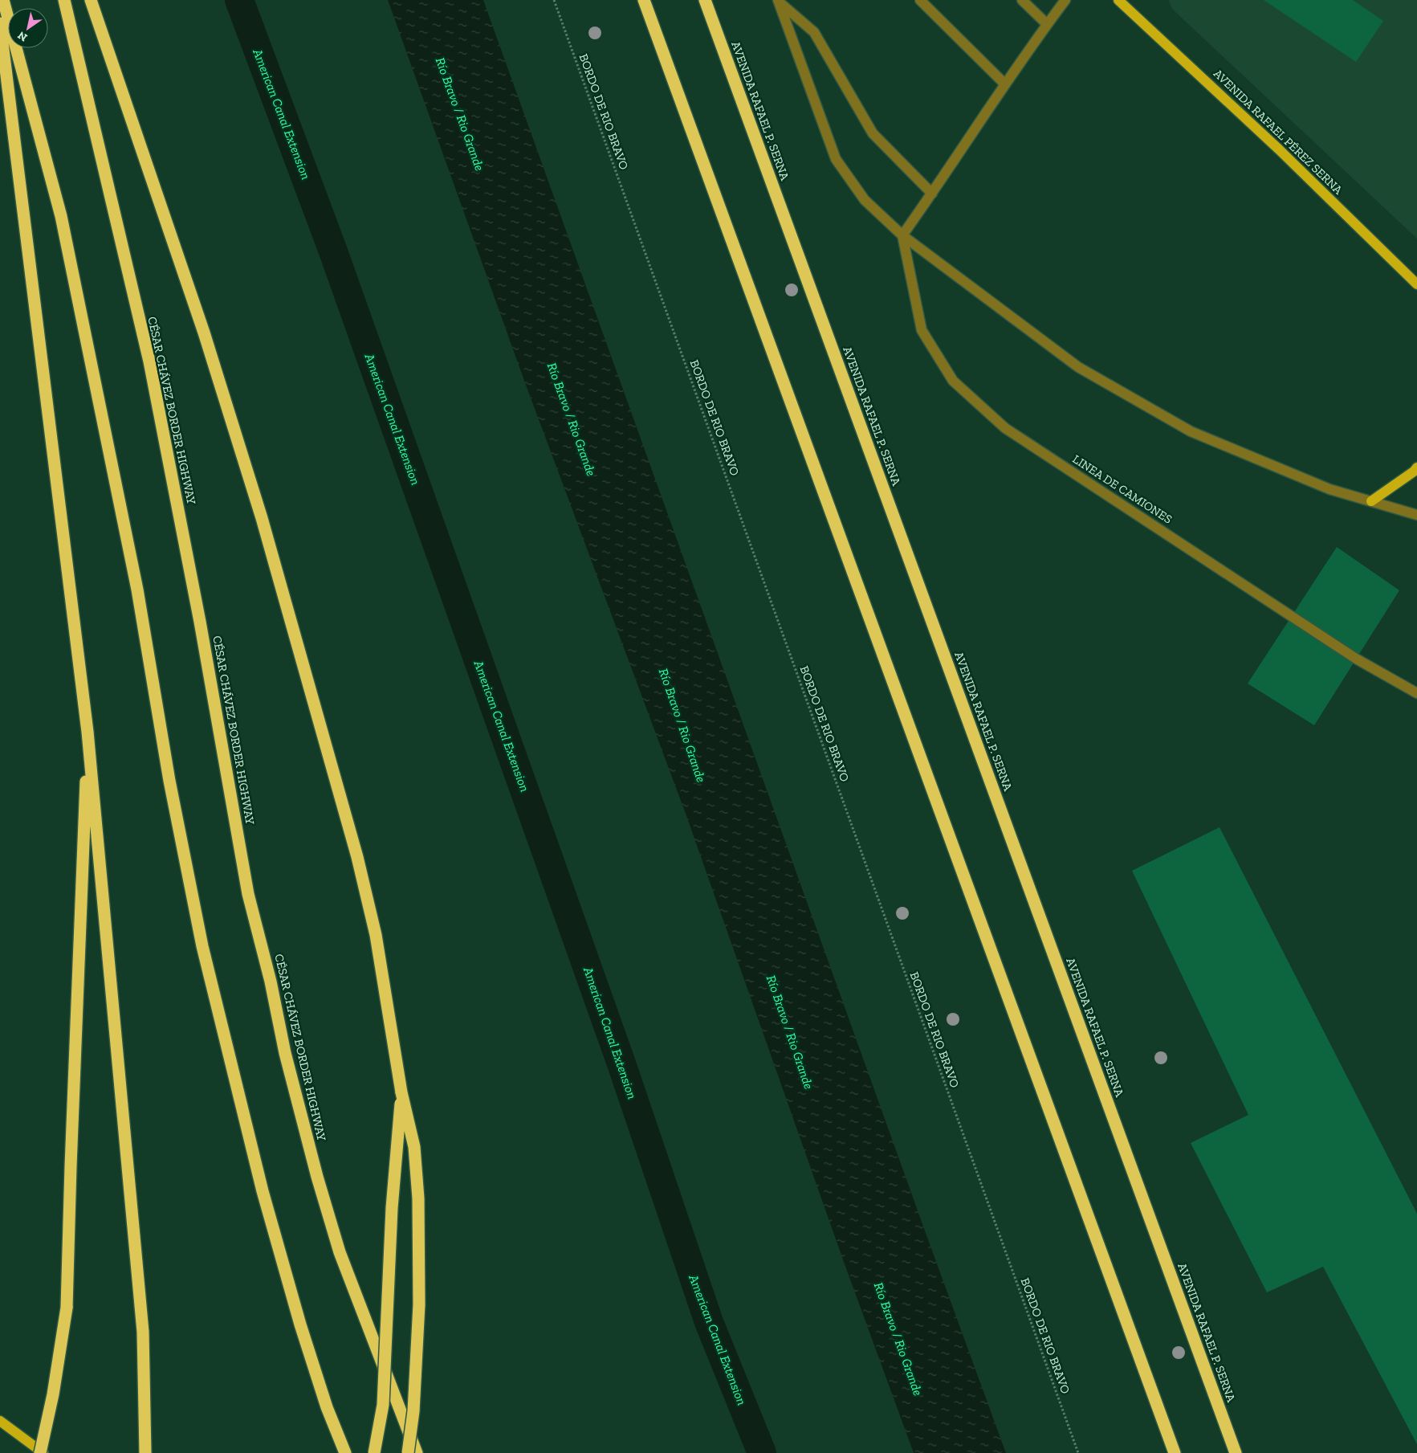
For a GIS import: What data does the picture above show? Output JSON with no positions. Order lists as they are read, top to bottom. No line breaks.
{"streets":{"highway":["AVENIDA RAFAEL P. SERNA","CÉSAR CHÁVEZ BORDER HIGHWAY"],"main road":["AVENIDA RAFAEL PÉREZ SERNA"],"lane":["LINEA DE CAMIONES"],"path":["BORDO DE RIO BRAVO"]},"water":["American Canal Extension","Río Bravo / Rio Grande"],"north":"bottom left"}
